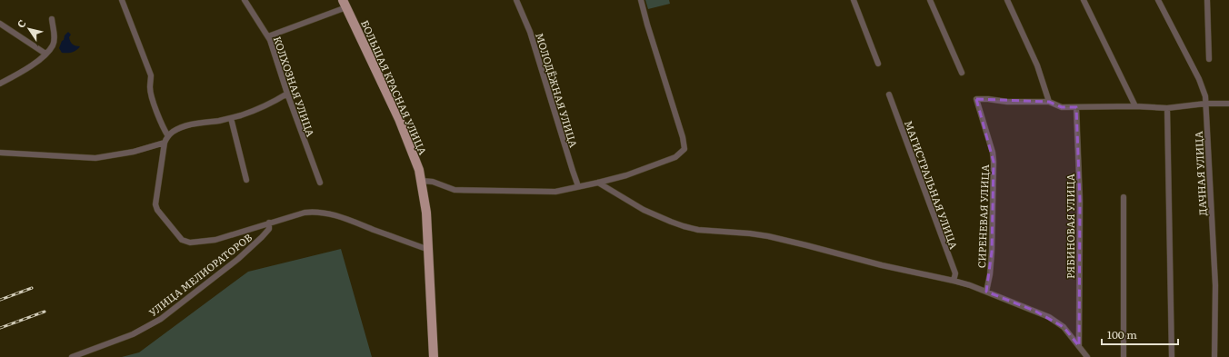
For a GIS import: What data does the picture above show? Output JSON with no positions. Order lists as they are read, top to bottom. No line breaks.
{"streets":{"main road":["БОЛЬШАЯ КРАСНАЯ УЛИЦА"],"street":["КОЛХОЗНАЯ УЛИЦА","МОЛОДЁЖНАЯ УЛИЦА","ДАЧНАЯ УЛИЦА","МАГИСТРАЛЬНАЯ УЛИЦА","СИРЕНЕВАЯ УЛИЦА","РЯБИНОВАЯ УЛИЦА","УЛИЦА МЕЛИОРАТОРОВ"]},"scale_bar":"100 m","north":"top left"}
